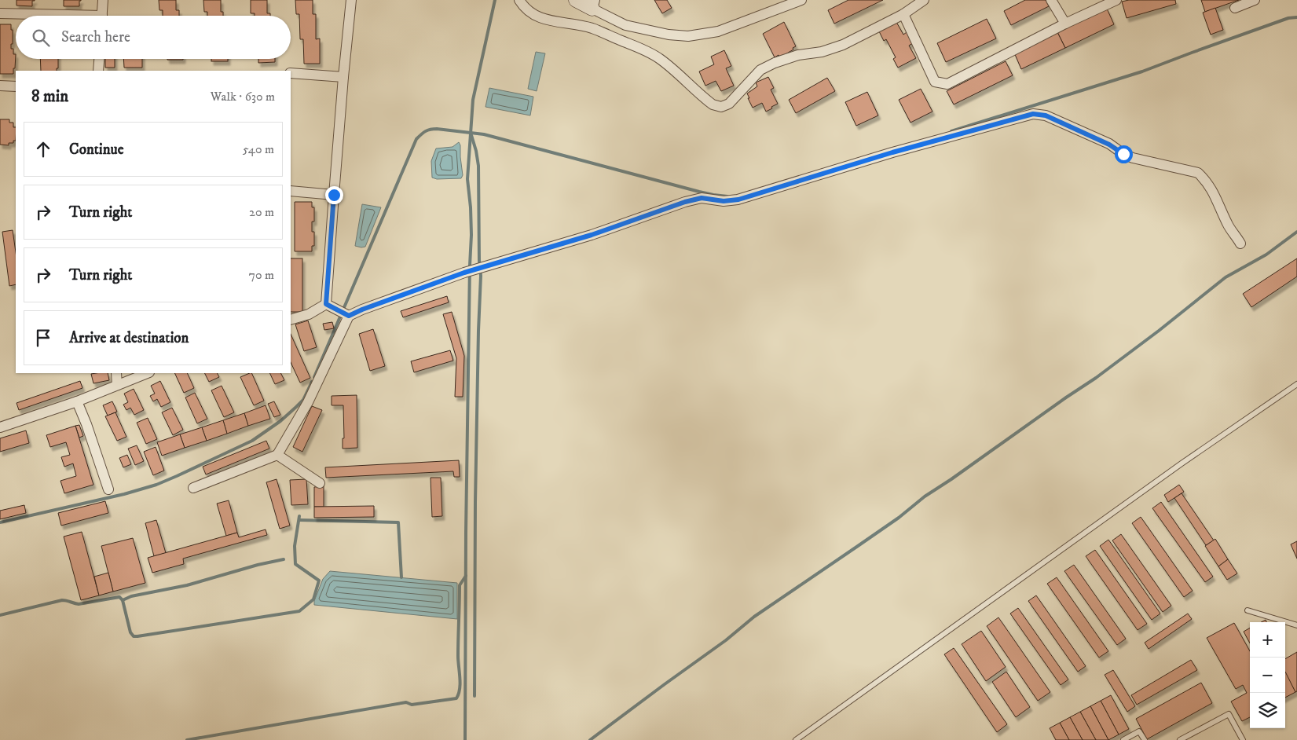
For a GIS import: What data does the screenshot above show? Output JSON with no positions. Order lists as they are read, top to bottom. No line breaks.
{"page":{"search":"Search here","heading":["8 min","Walk · 630 m"],"list":[["Continue","540 m"],["Turn right","20 m"],["Turn right","70 m"],"Arrive at destination"],"map_buttons":["+","−"]}}
